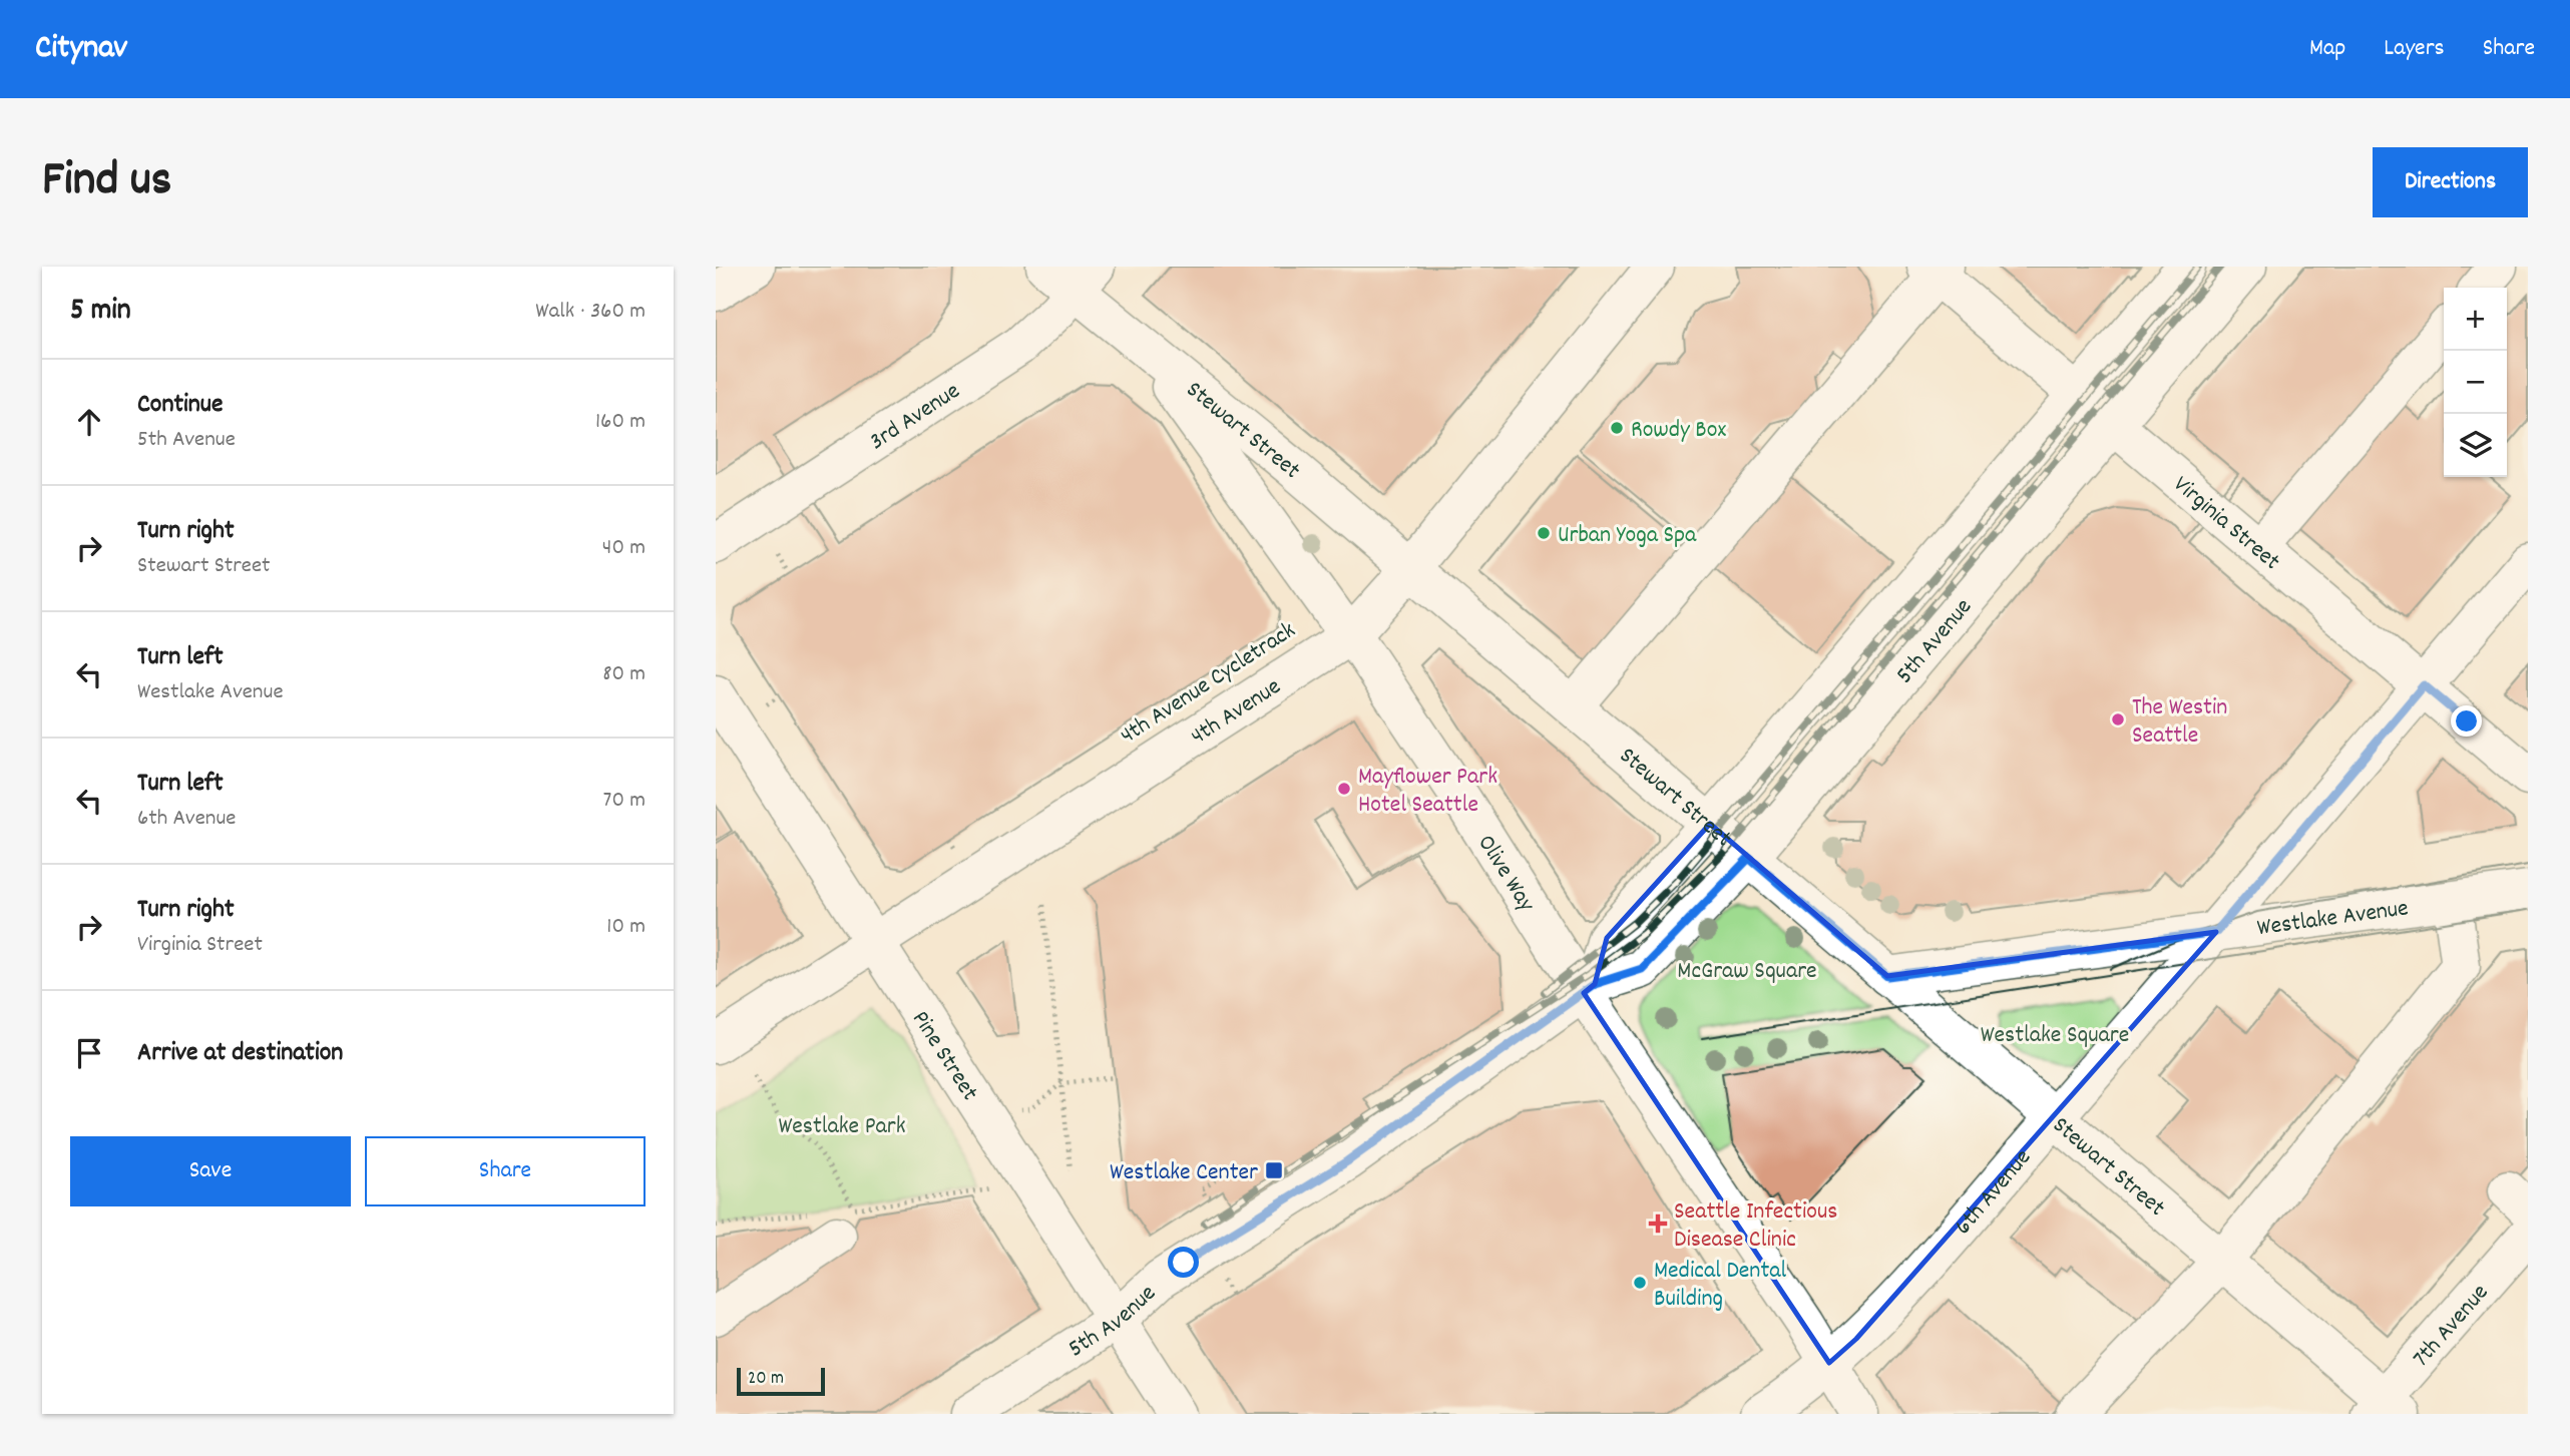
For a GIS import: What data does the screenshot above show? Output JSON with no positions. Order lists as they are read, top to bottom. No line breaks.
{"streets":{"main road":["3rd Avenue","Stewart Street","Virginia Street","5th Avenue","4th Avenue","Olive Way","Westlake Avenue","Pine Street","6th Avenue","7th Avenue"]},"crossings":[["3rd Avenue","Stewart Street"],["Stewart Street","5th Avenue"],["Stewart Street","4th Avenue"],["Stewart Street","Olive Way"],["Stewart Street","Westlake Avenue"],["Stewart Street","6th Avenue"],["Stewart Street","7th Avenue"],["Virginia Street","5th Avenue"],["Virginia Street","6th Avenue"],["5th Avenue","Olive Way"],["5th Avenue","Pine Street"],["4th Avenue","Olive Way"],["4th Avenue","Pine Street"],["Olive Way","6th Avenue"],["Westlake Avenue","6th Avenue"]],"parks":["McGraw Square","Westlake Square","Westlake Park"],"places":{"other":["Rowdy Box","Urban Yoga Spa","The Westin Seattle","Mayflower Park Hotel Seattle","Medical Dental Building"],"transit":["Westlake Center"],"health":["Seattle Infectious Disease Clinic"]},"scale_bar":"20 m","page":{"header":"Citynav","nav":["Map","Layers","Share"],"title":"Find us","buttons":["Directions",["Save","Share"]],"heading":["5 min","Walk · 360 m"],"map_buttons":["+","−"],"list":[["Continue","5th Avenue","160 m"],["Turn right","Stewart Street","40 m"],["Turn left","Westlake Avenue","80 m"],["Turn left","6th Avenue","70 m"],["Turn right","Virginia Street","10 m"],"Arrive at destination"],"scale":"20 m"}}
